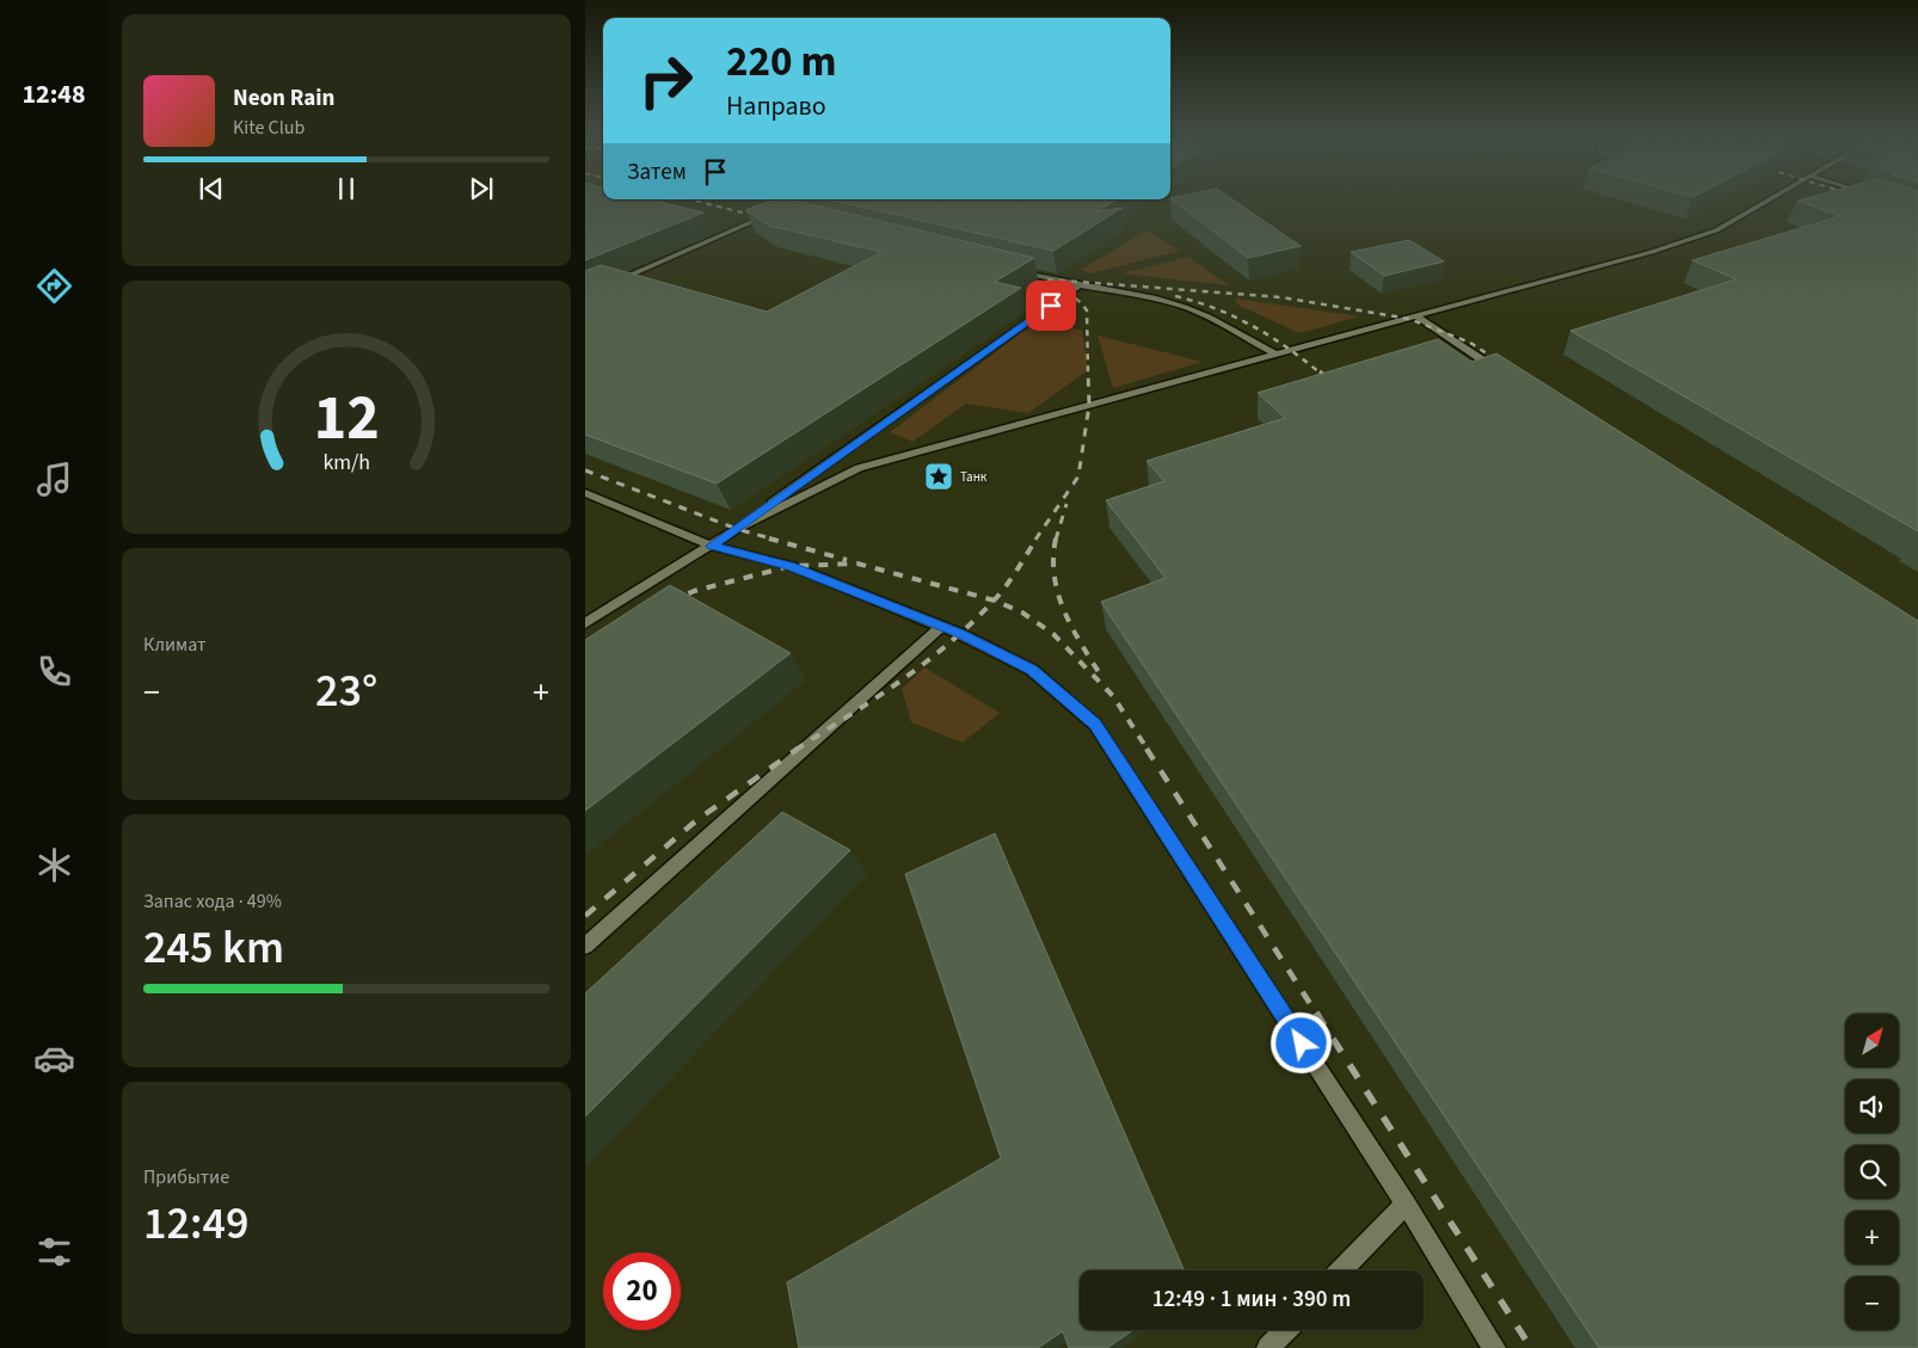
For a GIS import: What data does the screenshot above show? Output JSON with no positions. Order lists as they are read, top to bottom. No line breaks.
{"places":{"place":["Танк"]},"north":"top right","page":{"tabs":"12:48","turn":["220 m","Направо"],"song":["Neon Rain","Kite Club"],"then":"Затем","tile":["Климат",["Запас хода · 49%","245 km"],["Прибытие","12:49"]],"heat":["−","23°","+"],"map_buttons":["+","−"],"limit":"20","trip":"12:49 · 1 мин · 390 m","gauge":["12","km/h"]}}
